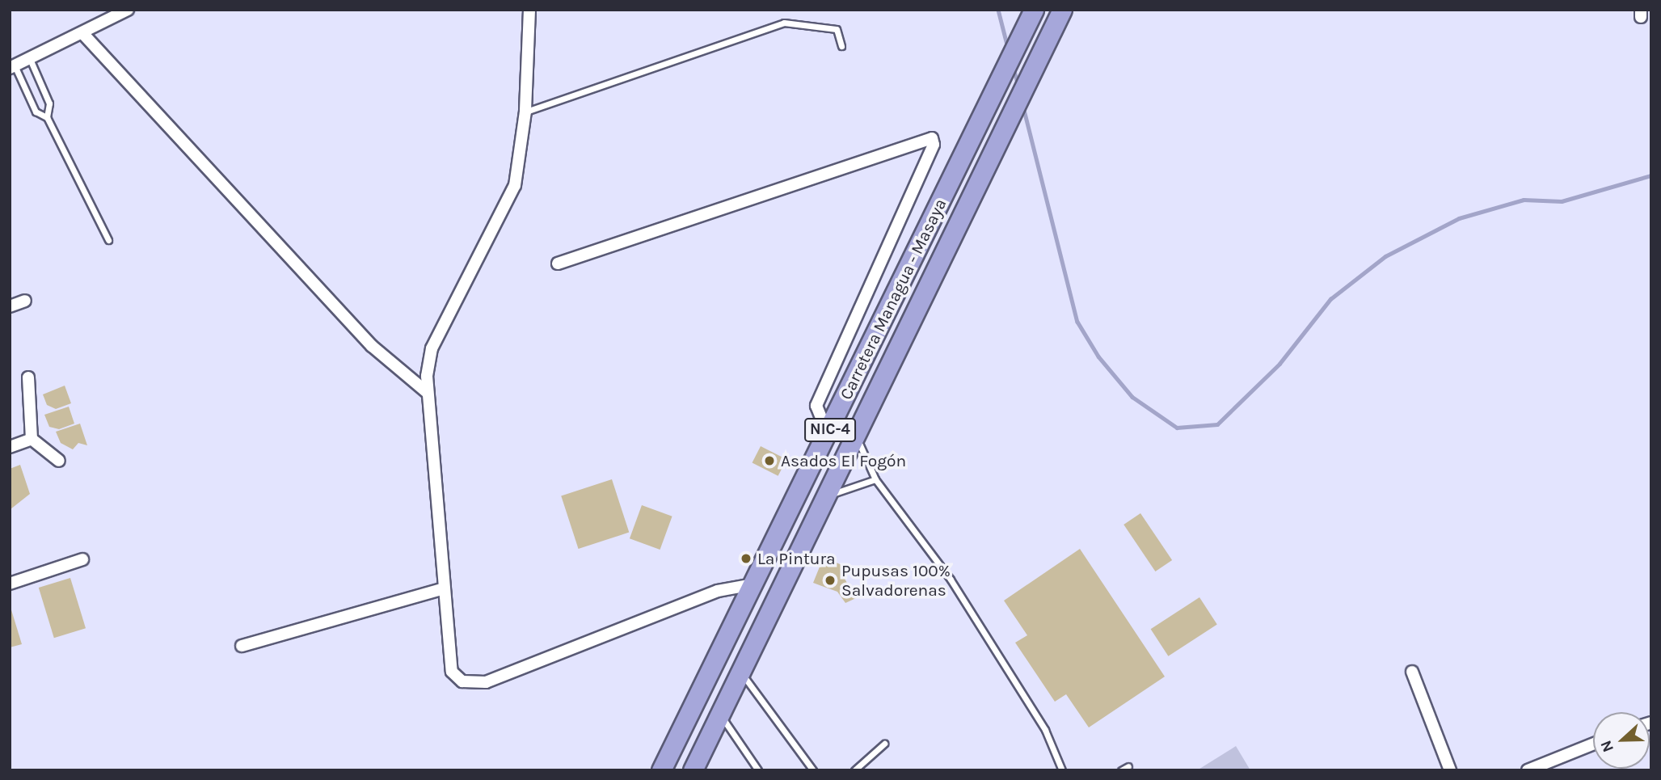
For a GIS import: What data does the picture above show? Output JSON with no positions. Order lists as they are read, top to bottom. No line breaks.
{"streets":{"highway":["Carretera Managua - Masaya","NIC-4"]},"places":["Asados El Fogón","La Pintura","Pupusas 100% Salvadorenas"],"north":"left"}
